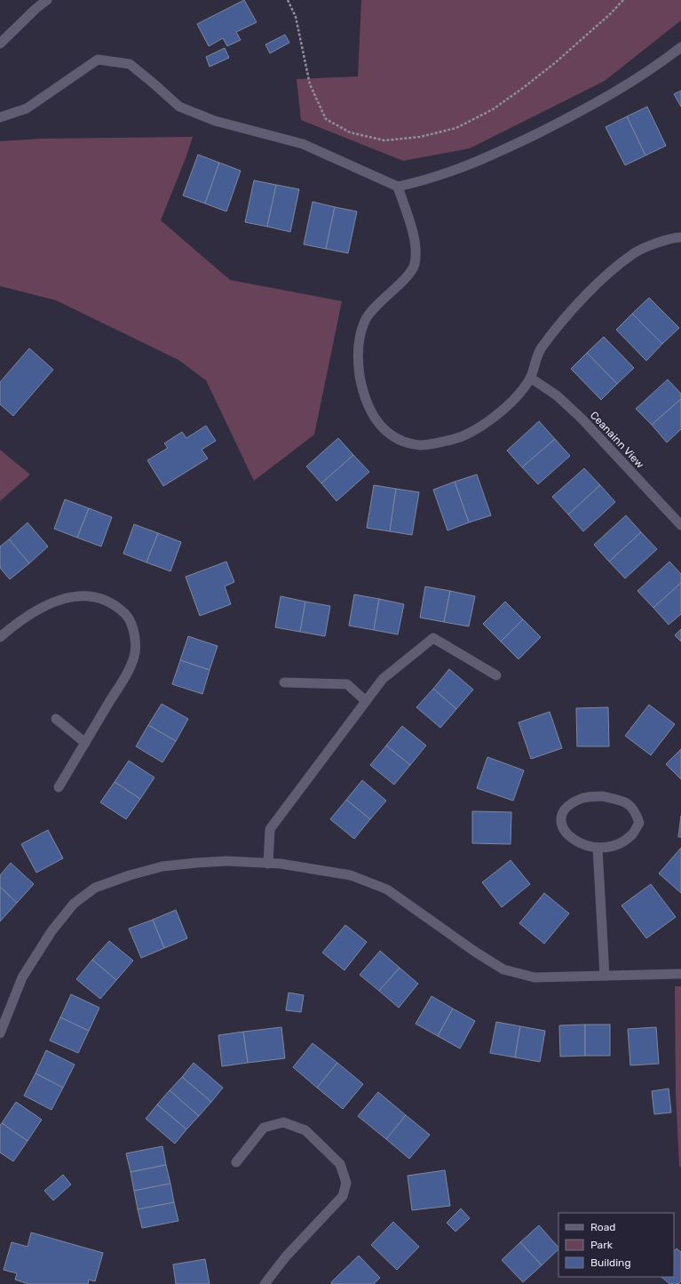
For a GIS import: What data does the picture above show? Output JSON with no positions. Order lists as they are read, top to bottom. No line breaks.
{"streets":{"street":["Ceanainn View"]},"legend":["Road","Park","Building"]}
